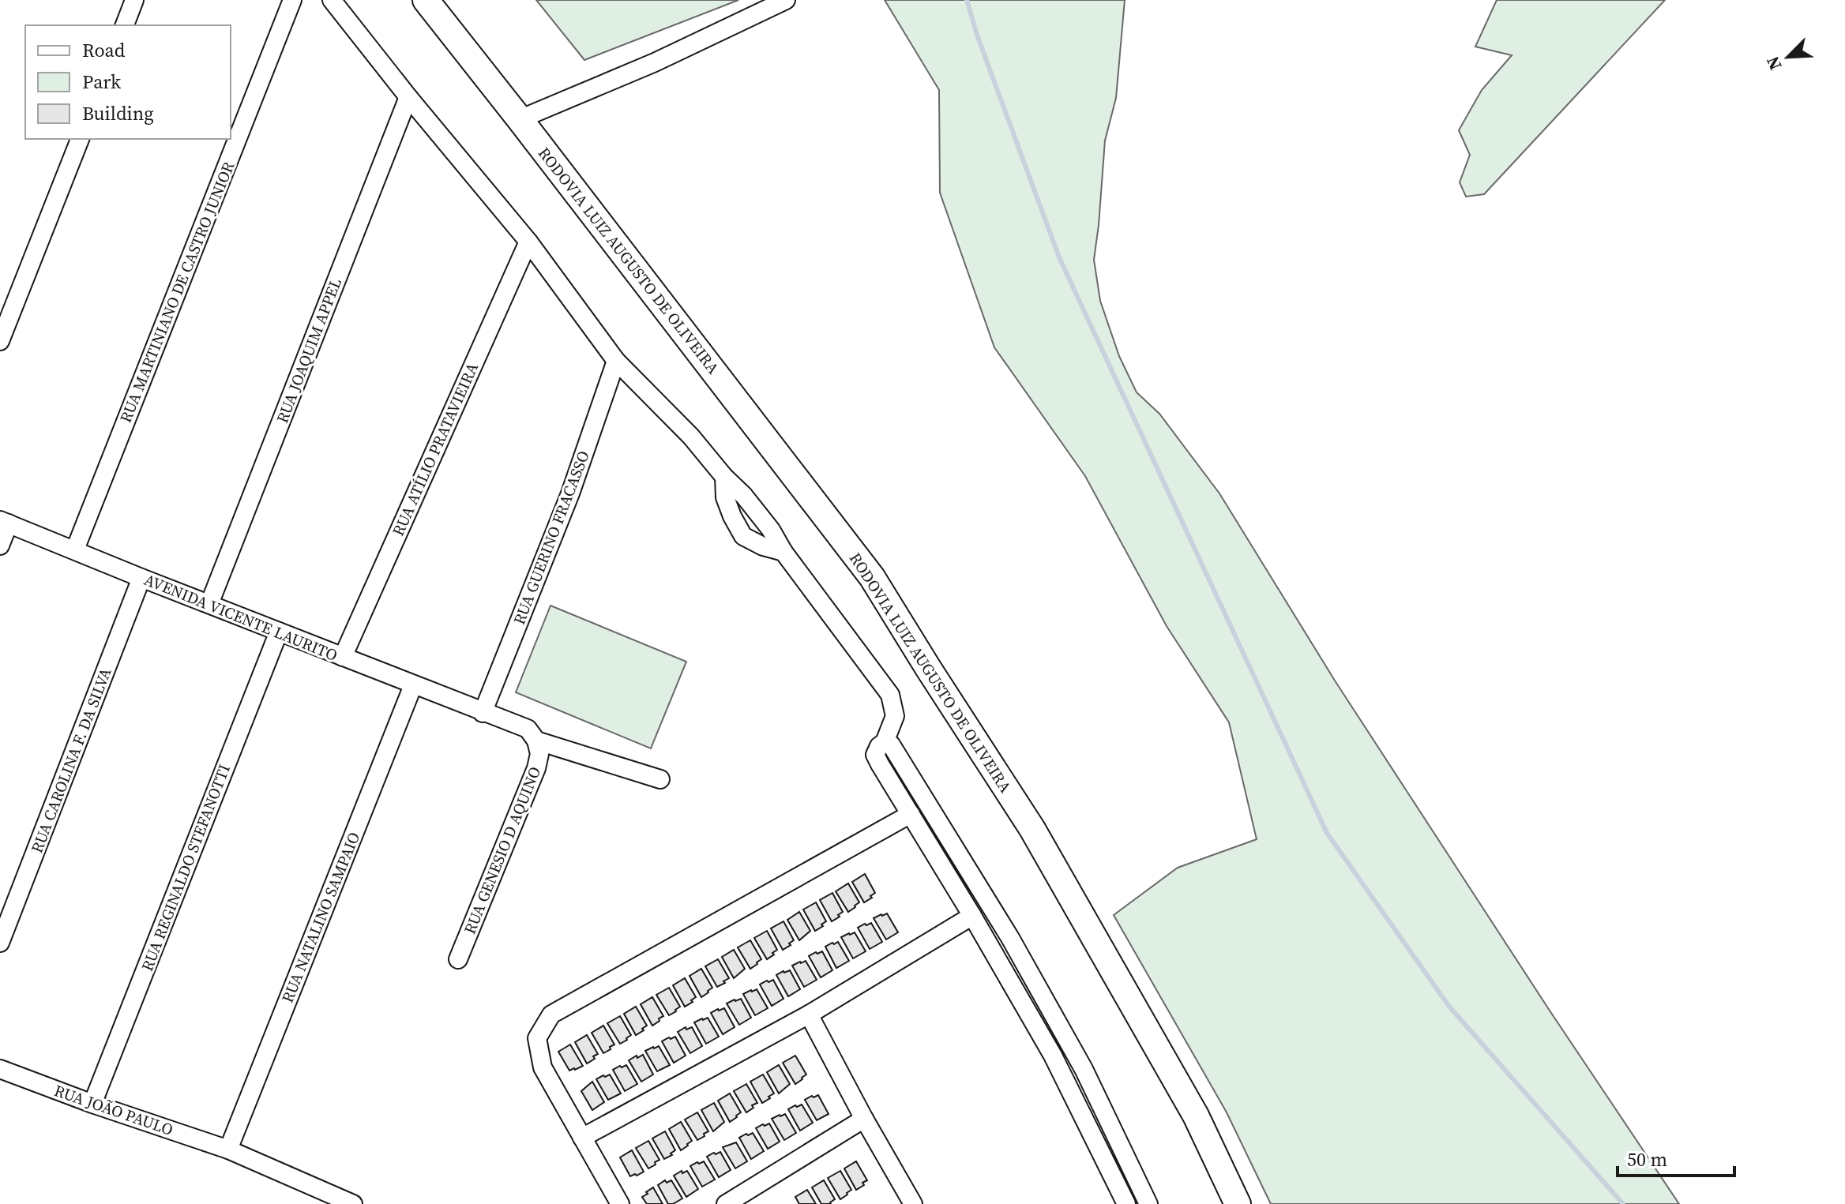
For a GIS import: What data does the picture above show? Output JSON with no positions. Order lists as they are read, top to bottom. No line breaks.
{"streets":{"highway":["RODOVIA LUIZ AUGUSTO DE OLIVEIRA"],"street":["RUA MARTINIANO DE CASTRO JUNIOR","RUA JOAQUIM APPEL","RUA ATÍLIO PRATAVIEIRA","RUA GUERINO FRACASSO","AVENIDA VICENTE LAURITO","RUA CAROLINA F. DA SILVA","RUA GENESIO D AQUINO","RUA REGINALDO STEFANOTTI","RUA NATALINO SAMPAIO","RUA JOÃO PAULO"]},"crossings":[["RUA MARTINIANO DE CASTRO JUNIOR","AVENIDA VICENTE LAURITO"],["RUA JOAQUIM APPEL","AVENIDA VICENTE LAURITO"],["RUA ATÍLIO PRATAVIEIRA","AVENIDA VICENTE LAURITO"],["RUA GUERINO FRACASSO","AVENIDA VICENTE LAURITO"],["AVENIDA VICENTE LAURITO","RUA CAROLINA F. DA SILVA"],["AVENIDA VICENTE LAURITO","RUA GENESIO D AQUINO"],["AVENIDA VICENTE LAURITO","RUA REGINALDO STEFANOTTI"],["AVENIDA VICENTE LAURITO","RUA NATALINO SAMPAIO"],["RUA REGINALDO STEFANOTTI","RUA JOÃO PAULO"],["RUA NATALINO SAMPAIO","RUA JOÃO PAULO"]],"legend":["Road","Park","Building"],"scale_bar":"50 m","north":"bottom left"}
